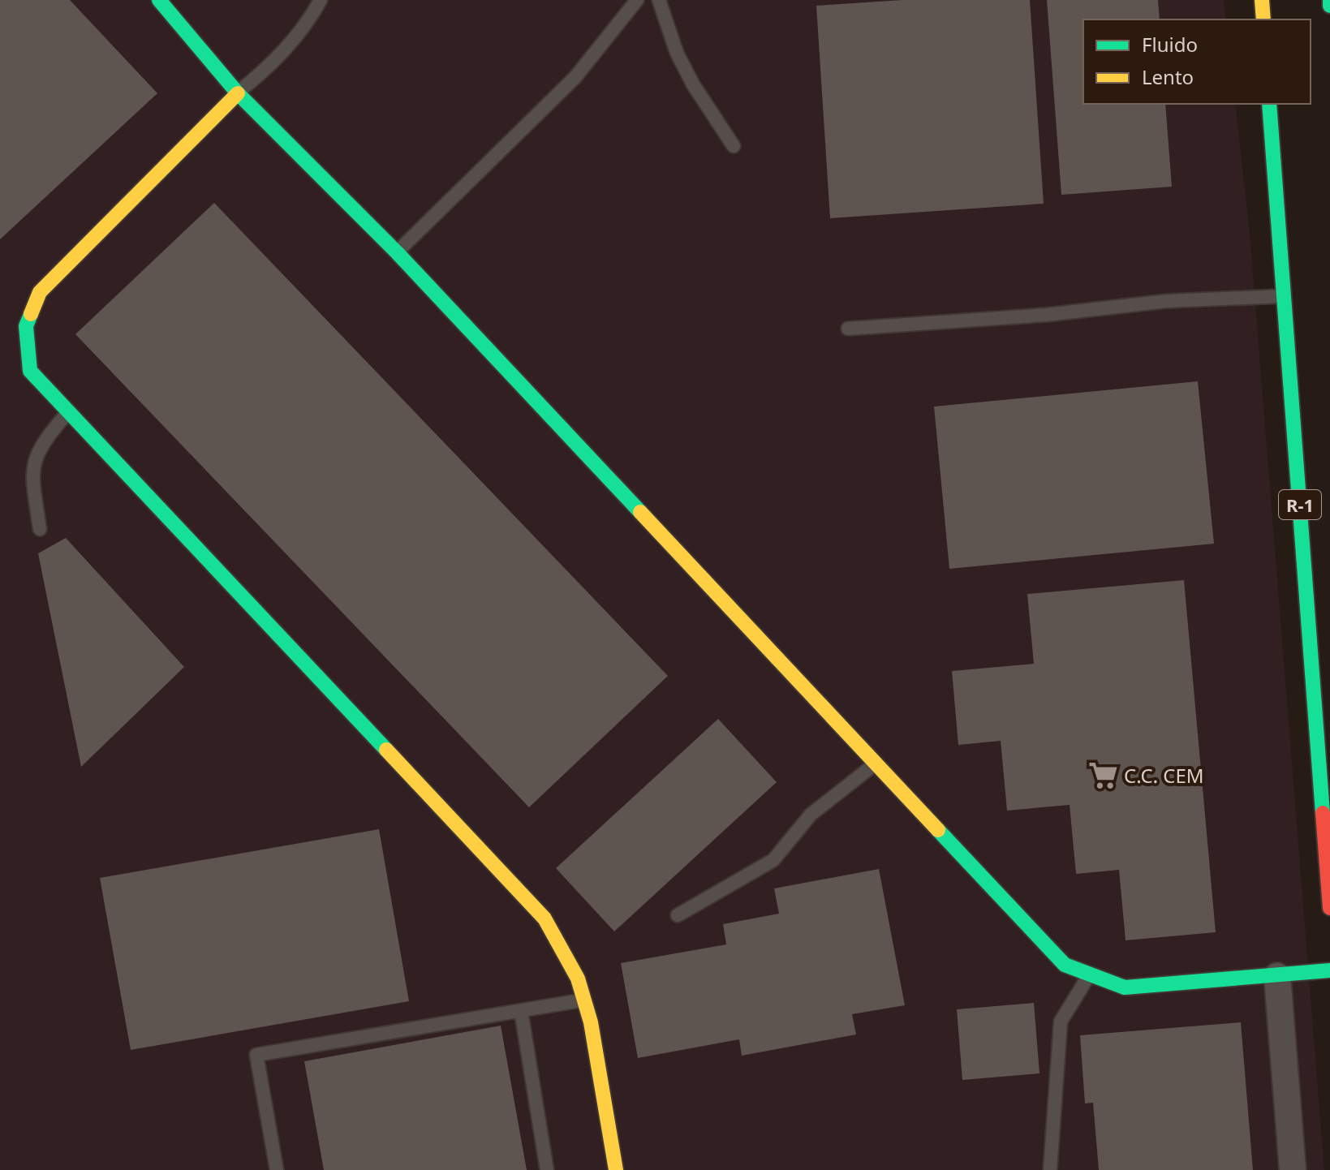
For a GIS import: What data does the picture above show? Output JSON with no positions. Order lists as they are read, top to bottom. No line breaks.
{"streets":{"street":["R-1"]},"places":{"supermarket":["C.C. CEM"]},"legend":["Fluido","Lento"]}
